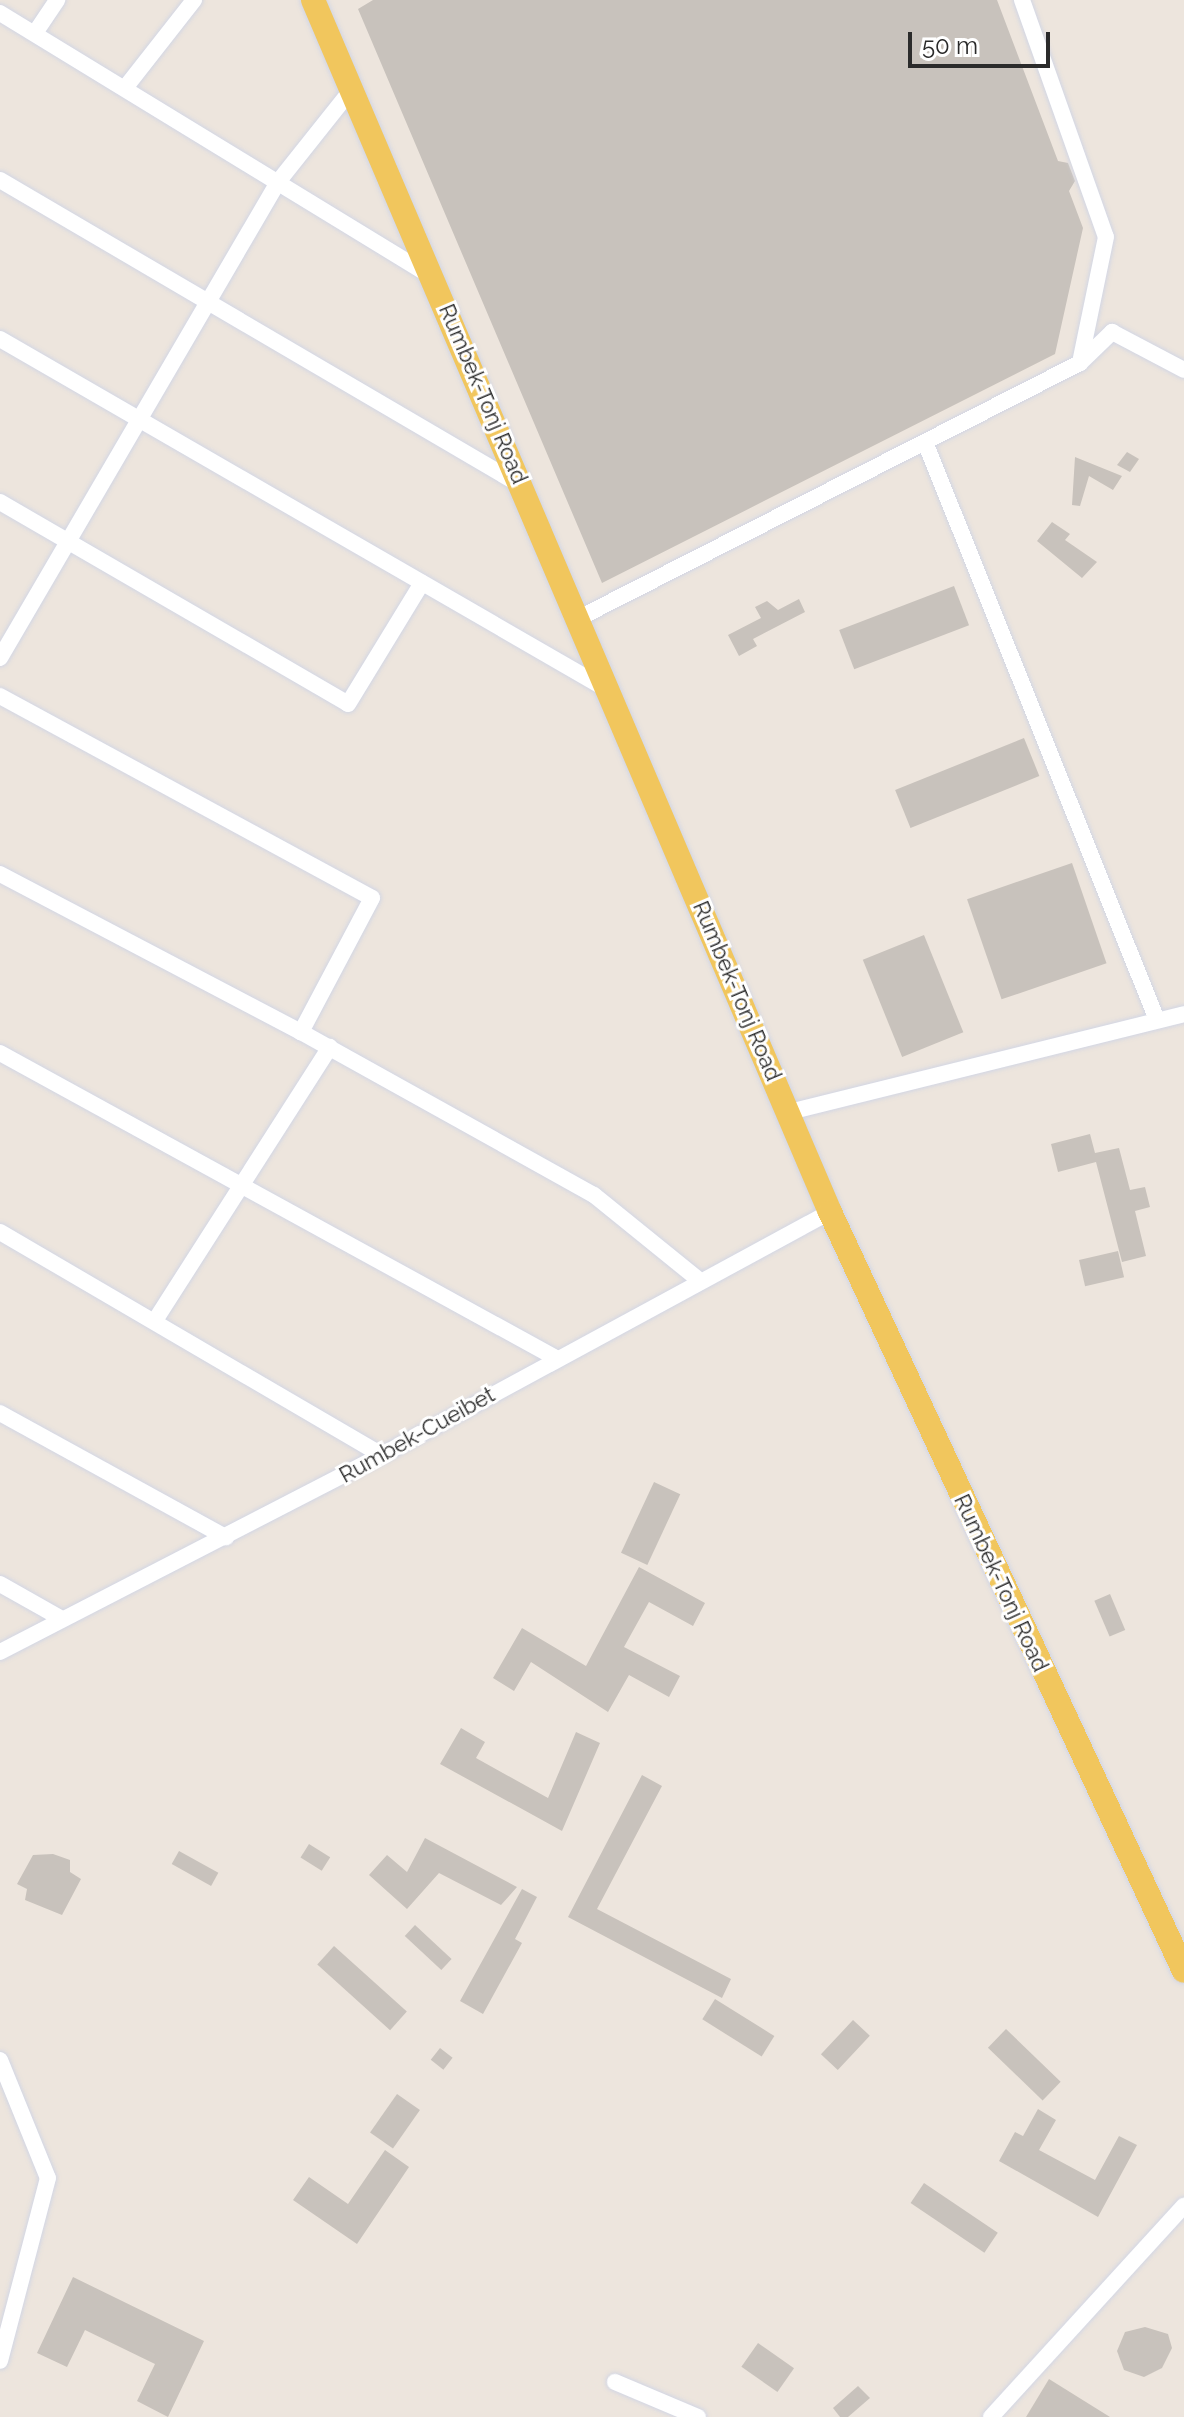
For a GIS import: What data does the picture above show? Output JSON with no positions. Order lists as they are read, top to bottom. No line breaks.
{"streets":{"main road":["Rumbek-Tonj Road"],"street":["Rumbek-Cueibet"]},"crossings":[["Rumbek-Tonj Road","Rumbek-Cueibet"]],"scale_bar":"50 m"}
